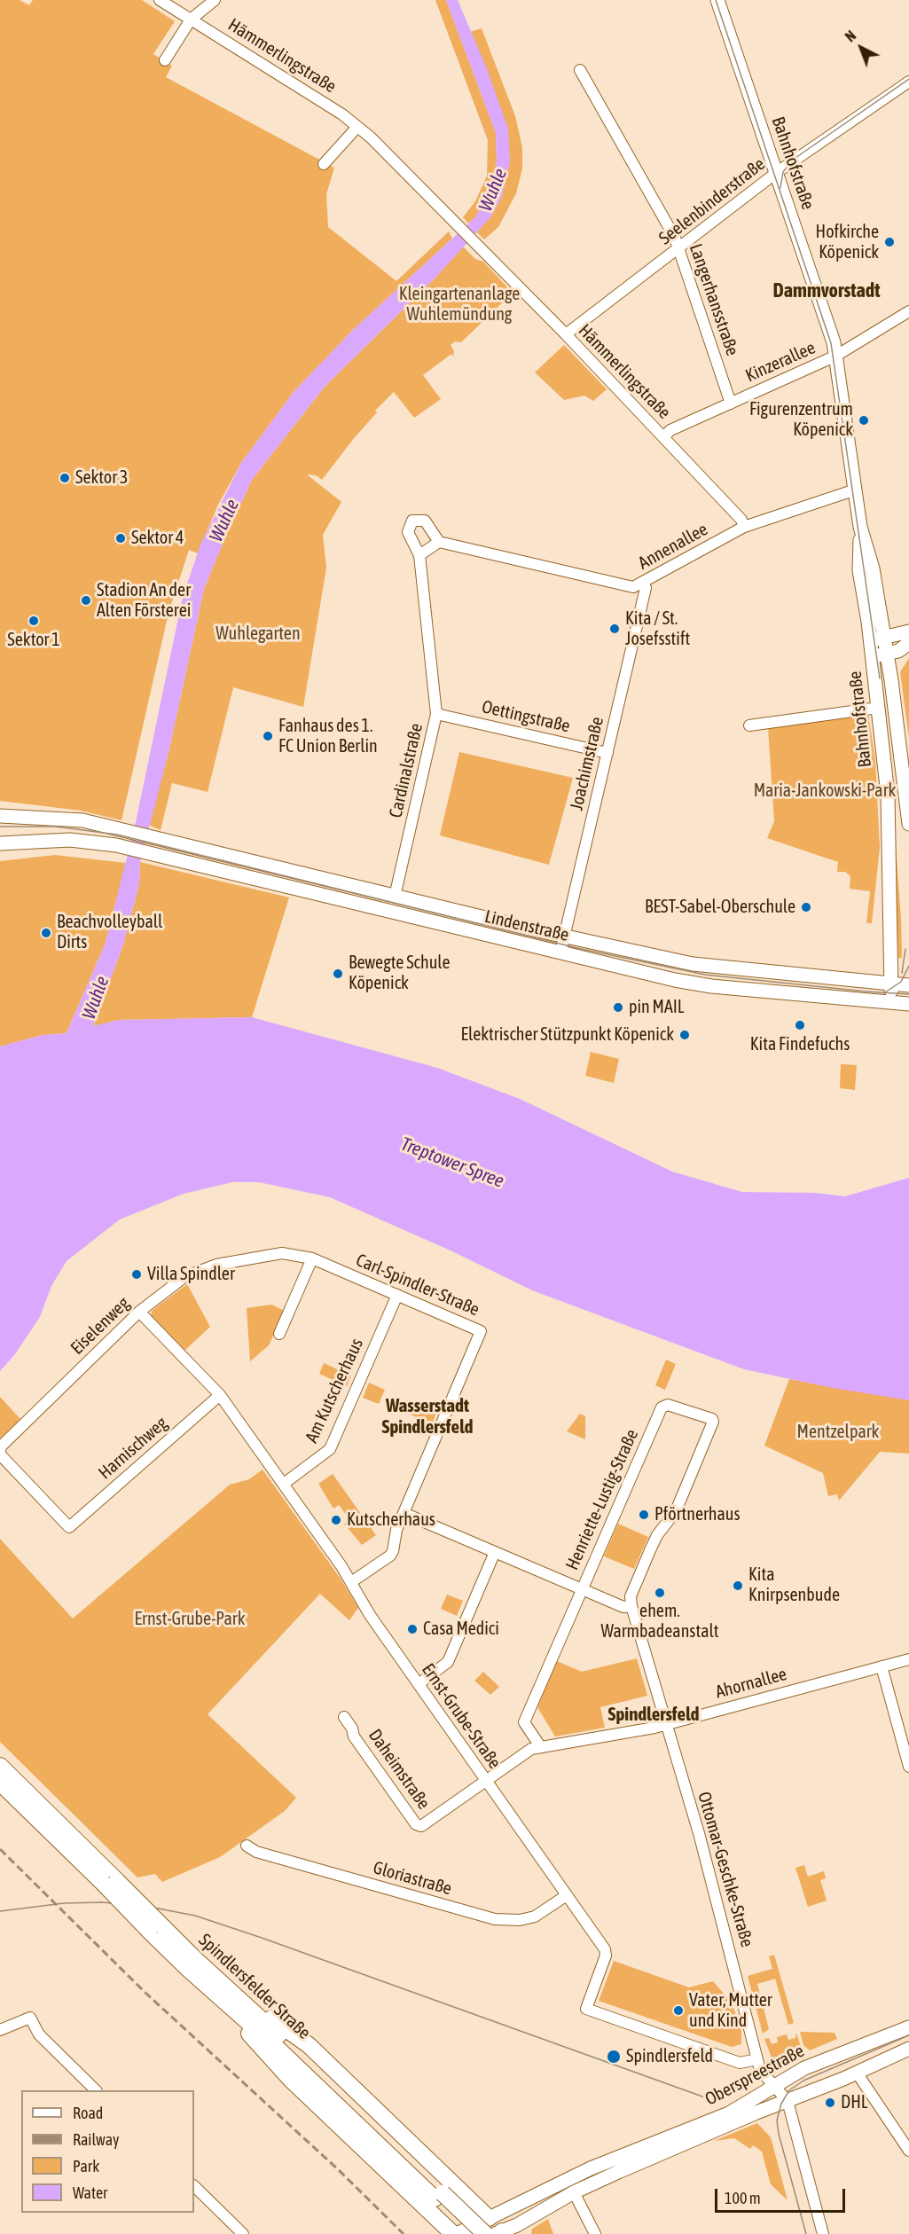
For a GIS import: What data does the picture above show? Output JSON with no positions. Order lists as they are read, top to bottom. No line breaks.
{"streets":{"highway":["Spindlersfelder Straße"],"main road":["Bahnhofstraße","Lindenstraße","Oberspreestraße"],"street":["Hämmerlingstraße","Seelenbinderstraße","Langerhansstraße","Kinzerallee","Annenallee","Oettingstraße","Joachimstraße","Cardinalstraße","Carl-Spindler-Straße","Eiselenweg","Am Kutscherhaus","Harnischweg","Henriette-Lustig-Straße","Ahornallee","Ernst-Grube-Straße","Daheimstraße","Ottomar-Geschke-Straße","Gloriastraße"]},"crossings":[["Hämmerlingstraße","Seelenbinderstraße"],["Hämmerlingstraße","Kinzerallee"],["Hämmerlingstraße","Annenallee"],["Bahnhofstraße","Seelenbinderstraße"],["Bahnhofstraße","Kinzerallee"],["Bahnhofstraße","Annenallee"],["Bahnhofstraße","Lindenstraße"],["Seelenbinderstraße","Langerhansstraße"],["Langerhansstraße","Kinzerallee"],["Annenallee","Joachimstraße"],["Annenallee","Cardinalstraße"],["Oettingstraße","Joachimstraße"],["Oettingstraße","Cardinalstraße"],["Joachimstraße","Lindenstraße"],["Cardinalstraße","Lindenstraße"],["Carl-Spindler-Straße","Eiselenweg"],["Carl-Spindler-Straße","Am Kutscherhaus"],["Carl-Spindler-Straße","Ernst-Grube-Straße"],["Eiselenweg","Harnischweg"],["Eiselenweg","Ernst-Grube-Straße"],["Am Kutscherhaus","Ernst-Grube-Straße"],["Harnischweg","Ernst-Grube-Straße"],["Henriette-Lustig-Straße","Ahornallee"],["Henriette-Lustig-Straße","Ottomar-Geschke-Straße"],["Ahornallee","Ernst-Grube-Straße"],["Ahornallee","Daheimstraße"],["Ahornallee","Ottomar-Geschke-Straße"],["Ernst-Grube-Straße","Daheimstraße"],["Ernst-Grube-Straße","Ottomar-Geschke-Straße"],["Ernst-Grube-Straße","Gloriastraße"],["Ottomar-Geschke-Straße","Oberspreestraße"],["Spindlersfelder Straße","Oberspreestraße"]],"districts":["Dammvorstadt","Wasserstadt Spindlersfeld","Spindlersfeld"],"water":["Wuhle","Treptower Spree"],"parks":["Kleingartenanlage Wuhlemündung","Wuhlegarten","Maria-Jankowski-Park","Mentzelpark","Ernst-Grube-Park"],"places":["Hofkirche Köpenick","Figurenzentrum Köpenick","Sektor 3","Sektor 4","Stadion An der Alten Försterei","Sektor 1","Kita / St. Josefsstift","Fanhaus des 1. FC Union Berlin","BEST-Sabel-Oberschule","Beachvolleyball Dirts","Bewegte Schule Köpenick","pin MAIL","Kita Findefuchs","Elektrischer Stützpunkt Köpenick","Villa Spindler","Pförtnerhaus","Kutscherhaus","Kita Knirpsenbude","ehem. Warmbadeanstalt","Casa Medici","Vater, Mutter und Kind","Spindlersfeld","DHL"],"legend":["Road","Railway","Park","Water"],"scale_bar":"100 m","north":"top left"}
